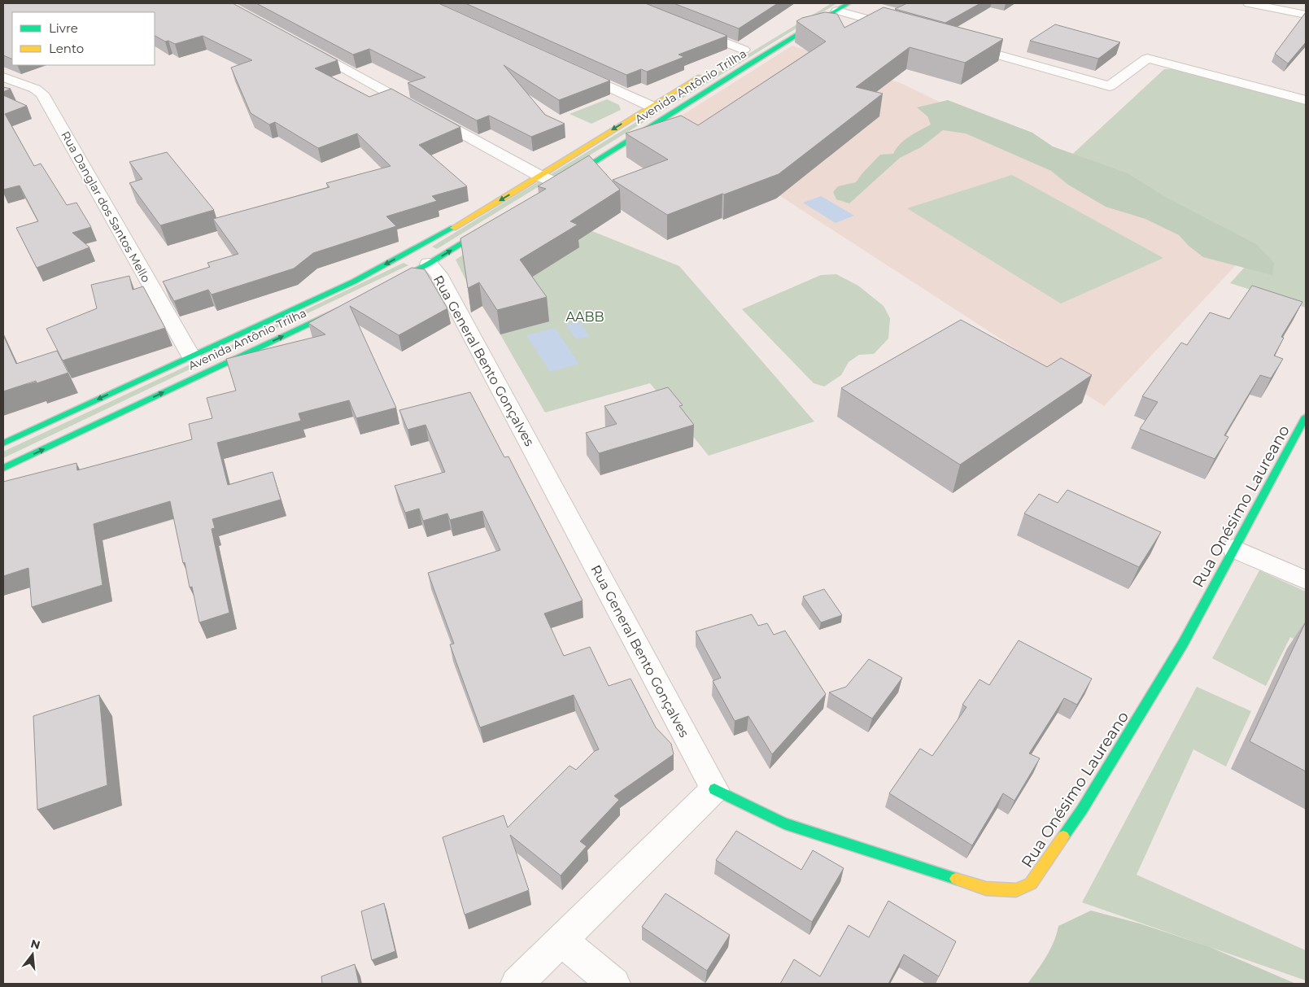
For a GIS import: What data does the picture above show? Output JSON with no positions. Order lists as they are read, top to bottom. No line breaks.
{"streets":{"main road":["Avenida Antônio Trilha","Rua Onésimo Laureano"],"street":["Rua Danglar dos Santos Mello","Rua General Bento Gonçalves"]},"crossings":[["Avenida Antônio Trilha","Rua Danglar dos Santos Mello"],["Rua General Bento Gonçalves","Rua Onésimo Laureano"]],"parks":["AABB"],"legend":["Livre","Lento"],"north":"top"}
